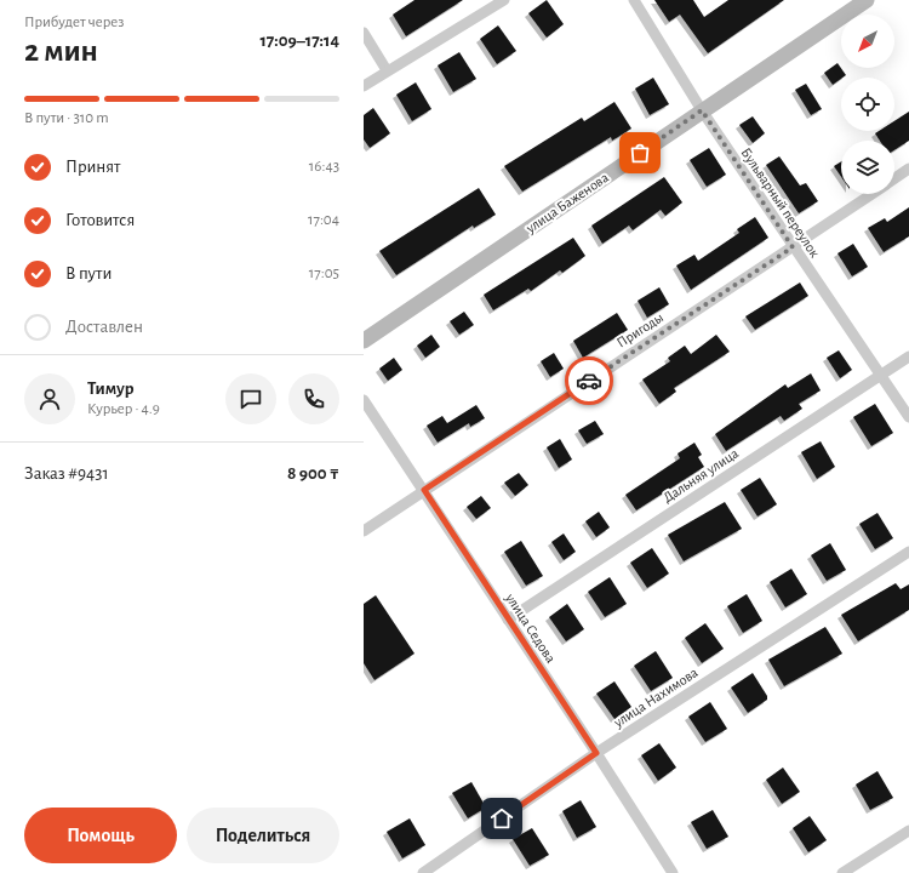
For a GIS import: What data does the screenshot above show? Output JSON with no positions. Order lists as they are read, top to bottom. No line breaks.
{"streets":{"street":["улица Баженова","Бульварный переулок","Пригоды","Дальняя улица","улица Седова","улица Нахимова"]},"crossings":[["улица Баженова","Бульварный переулок"],["Бульварный переулок","Пригоды"],["Бульварный переулок","Дальняя улица"],["Пригоды","улица Седова"],["Дальняя улица","улица Седова"],["улица Седова","улица Нахимова"]],"north":"bottom left","page":{"heading":["2 мин","Прибудет через","17:09–17:14"],"panel":["Тимур","Курьер · 4.9","Заказ #9431","8 900 ₸"],"bar":"В пути · 310 m","list":[["Принят","16:43"],["Готовится","17:04"],["В пути","17:05"],"Доставлен"],"buttons":["Помощь","Поделиться"]}}
